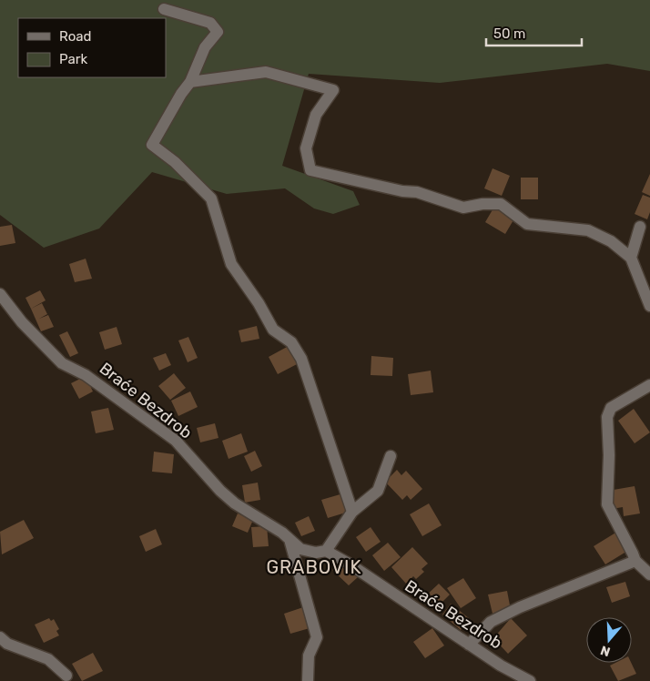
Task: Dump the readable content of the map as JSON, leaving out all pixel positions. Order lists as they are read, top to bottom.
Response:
{
  "streets": {
    "street": ["Braće Bezdrob"]
  },
  "districts": ["GRABOVIK"],
  "legend": ["Road", "Park"],
  "scale_bar": "50 m",
  "north": "bottom"
}
